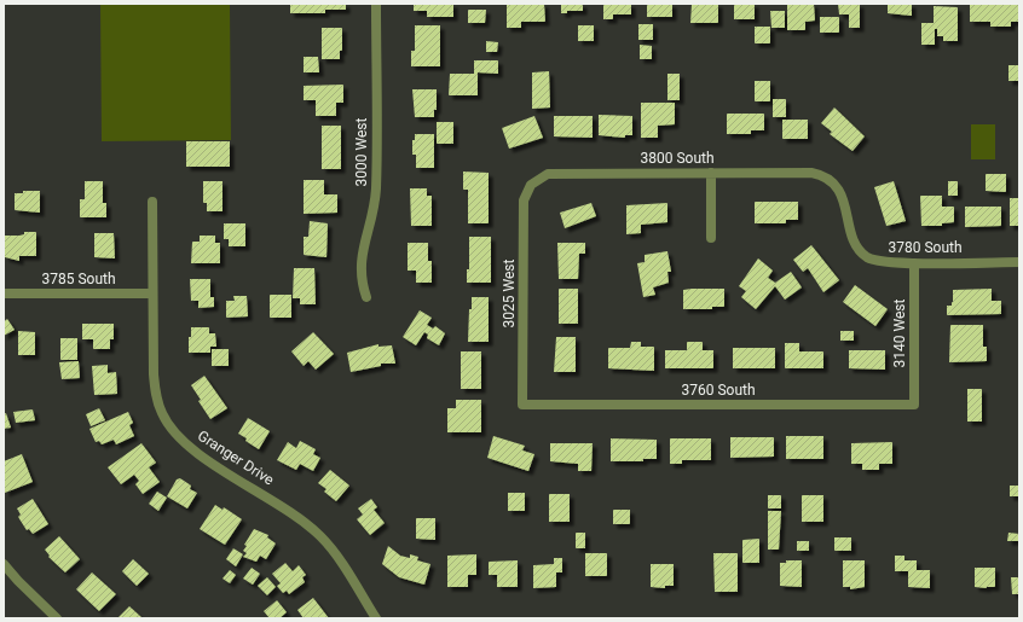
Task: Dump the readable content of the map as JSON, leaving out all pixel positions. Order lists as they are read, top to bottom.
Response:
{
  "streets": {
    "street": [
      "3000 West",
      "3800 South",
      "3780 South",
      "3785 South",
      "3025 West",
      "3140 West",
      "3760 South",
      "Granger Drive"
    ]
  },
  "crossings": [
    ["3800 South", "3780 South"],
    ["3800 South", "3025 West"],
    ["3780 South", "3140 West"],
    ["3785 South", "Granger Drive"],
    ["3025 West", "3760 South"],
    ["3140 West", "3760 South"]
  ]
}
